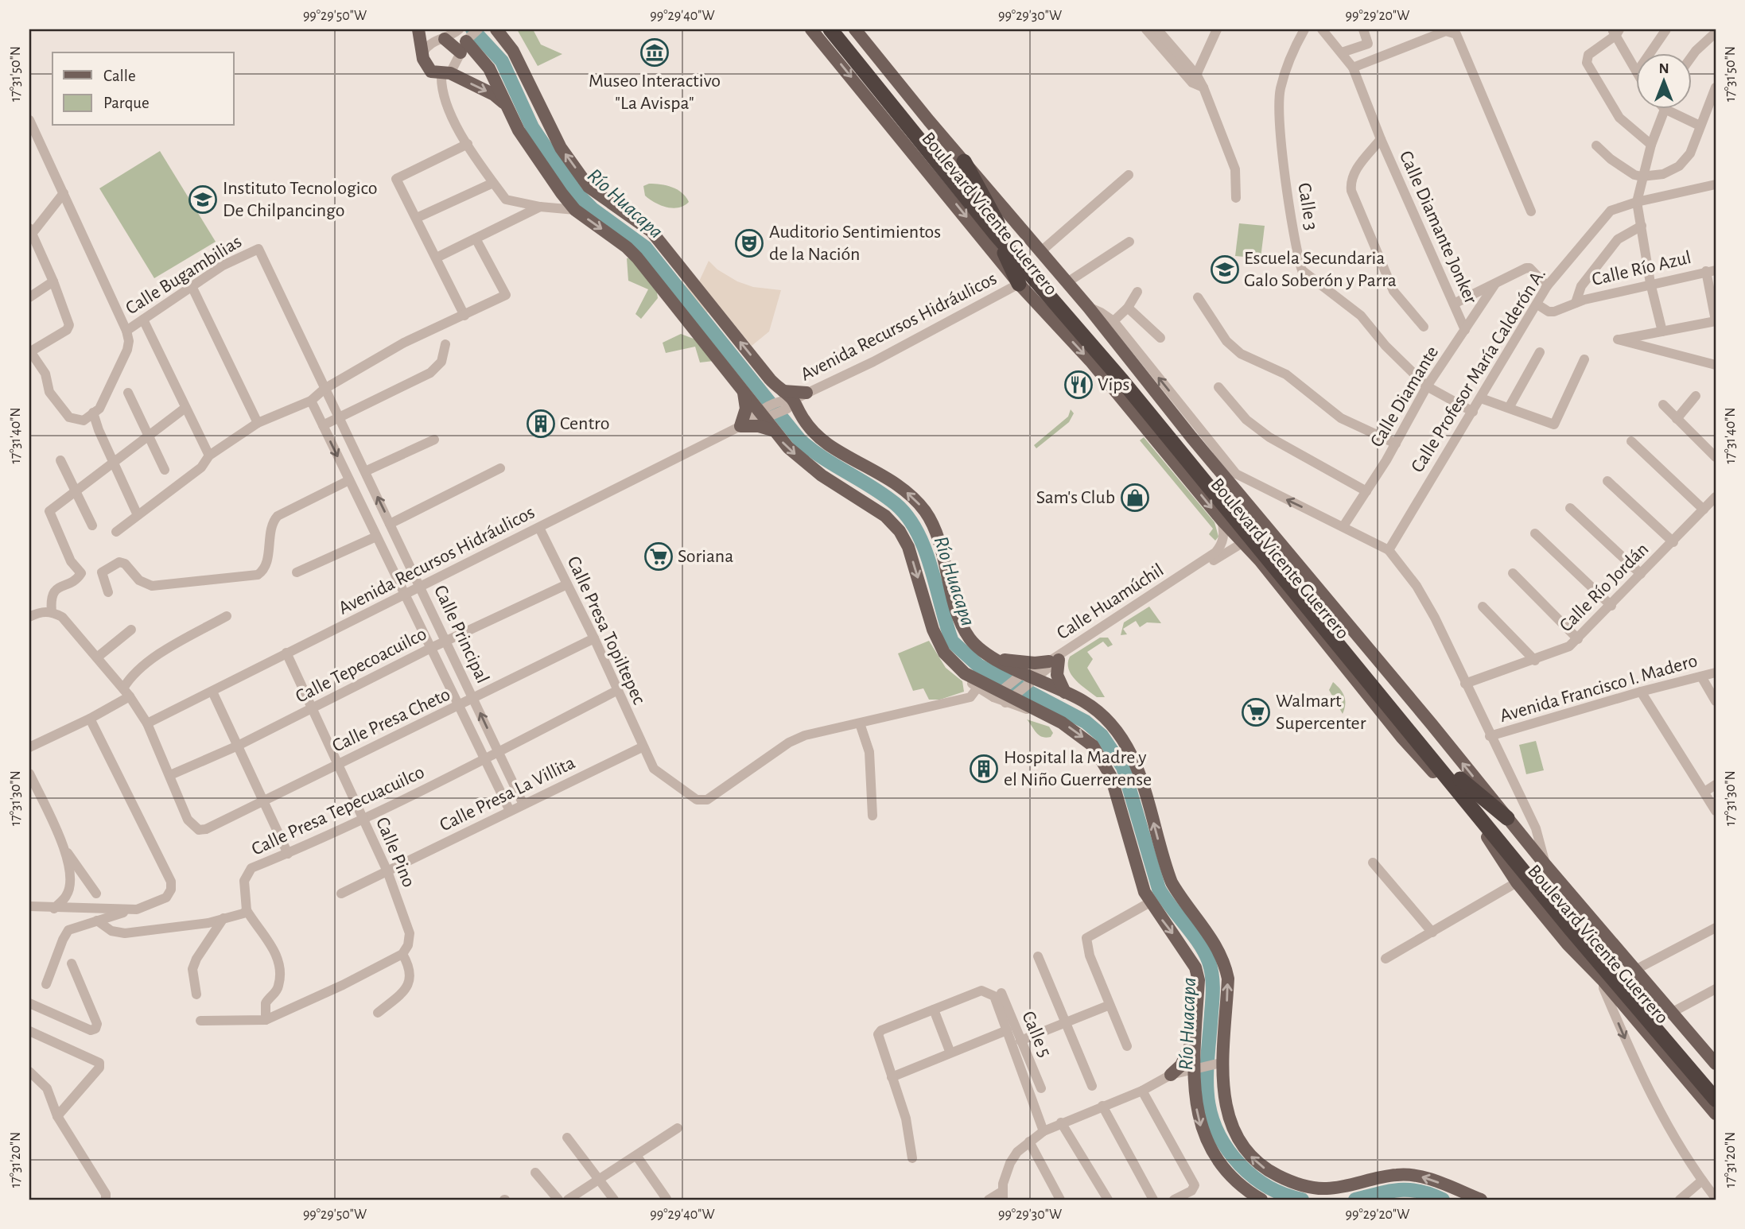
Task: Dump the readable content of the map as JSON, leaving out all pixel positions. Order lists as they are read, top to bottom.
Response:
{
  "streets": {
    "highway": ["Boulevard Vicente Guerrero"],
    "street": [
      "Calle 3",
      "Calle Diamante Jonker",
      "Calle Río Azul",
      "Calle Bugambilias",
      "Avenida Recursos Hidráulicos",
      "Calle Profesor María Calderón A.",
      "Calle Diamante",
      "Calle Río Jordán",
      "Calle Huamúchil",
      "Calle Presa Topiltepec",
      "Calle Principal",
      "Calle Tepecoacuilco",
      "Avenida Francisco I. Madero",
      "Calle Presa Cheto",
      "Calle Presa La Villita",
      "Calle Presa Tepecuacuilco",
      "Calle Pino",
      "Calle 5"
    ]
  },
  "crossings": [
    ["Calle 3", "Calle Profesor María Calderón A."],
    ["Calle 3", "Calle Diamante"],
    ["Boulevard Vicente Guerrero", "Avenida Recursos Hidráulicos"],
    ["Boulevard Vicente Guerrero", "Calle Huamúchil"],
    ["Calle Diamante Jonker", "Calle Diamante"],
    ["Calle Río Azul", "Calle Profesor María Calderón A."],
    ["Calle Bugambilias", "Calle Principal"],
    ["Avenida Recursos Hidráulicos", "Calle Presa Topiltepec"],
    ["Avenida Recursos Hidráulicos", "Calle Principal"],
    ["Avenida Recursos Hidráulicos", "Calle Pino"],
    ["Calle Presa Topiltepec", "Calle Tepecoacuilco"],
    ["Calle Presa Topiltepec", "Calle Presa Cheto"],
    ["Calle Presa Topiltepec", "Calle Presa La Villita"],
    ["Calle Presa Topiltepec", "Calle Presa Tepecuacuilco"],
    ["Calle Principal", "Calle Tepecoacuilco"],
    ["Calle Principal", "Calle Presa Cheto"],
    ["Calle Principal", "Calle Presa La Villita"],
    ["Calle Principal", "Calle Presa Tepecuacuilco"],
    ["Calle Tepecoacuilco", "Calle Presa Cheto"],
    ["Calle Tepecoacuilco", "Calle Pino"],
    ["Calle Presa Cheto", "Calle Pino"],
    ["Calle Presa La Villita", "Calle Pino"],
    ["Calle Presa Tepecuacuilco", "Calle Pino"]
  ],
  "water": ["Río Huacapa"],
  "places": {
    "museum": ["Museo Interactivo \"La Avispa\""],
    "school or university": ["Instituto Tecnologico De Chilpancingo", "Escuela Secundaria Galo Soberón y Parra"],
    "theatre": ["Auditorio Sentimientos de la Nación"],
    "restaurant": ["Vips"],
    "building": ["Centro", "Hospital la Madre y el Niño Guerrerense"],
    "shop": ["Sam's Club"],
    "supermarket": ["Soriana", "Walmart Supercenter"]
  },
  "legend": ["Calle", "Parque"],
  "north": "top",
  "coordinates": [
    "99°29'50\"W",
    "99°29'40\"W",
    "99°29'30\"W",
    "99°29'20\"W",
    "17°31'50\"N",
    "17°31'40\"N",
    "17°31'30\"N",
    "17°31'20\"N"
  ]
}
